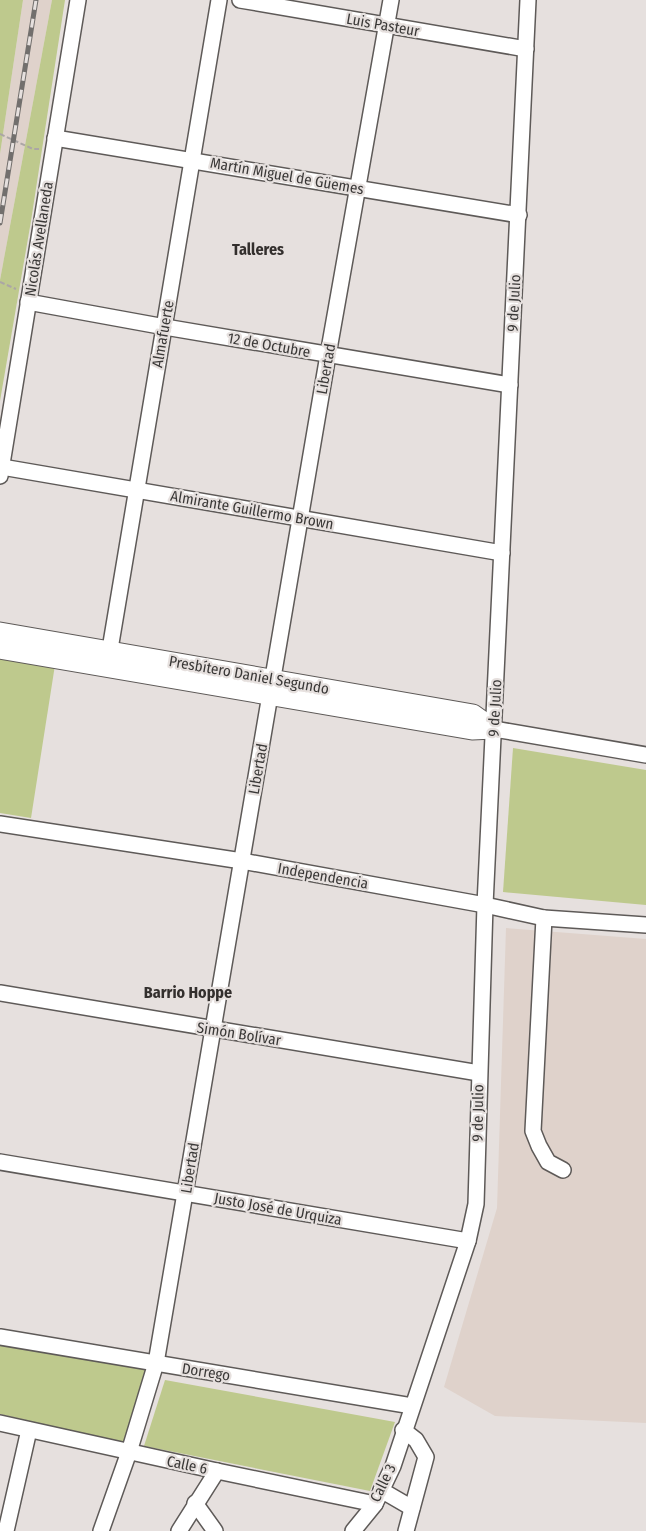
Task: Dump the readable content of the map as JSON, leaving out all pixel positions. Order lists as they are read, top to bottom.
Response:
{
  "streets": {
    "main road": ["Presbítero Daniel Segundo"],
    "street": [
      "Luis Pasteur",
      "Martín Miguel de Güemes",
      "Nicolás Avellaneda",
      "9 de Julio",
      "Almafuerte",
      "12 de Octubre",
      "Libertad",
      "Almirante Guillermo Brown",
      "Independencia",
      "Simón Bolívar",
      "Justo José de Urquiza",
      "Dorrego",
      "Calle 6",
      "Calle 3"
    ]
  },
  "crossings": [
    ["Luis Pasteur", "9 de Julio"],
    ["Luis Pasteur", "Libertad"],
    ["Martín Miguel de Güemes", "Nicolás Avellaneda"],
    ["Martín Miguel de Güemes", "9 de Julio"],
    ["Martín Miguel de Güemes", "Almafuerte"],
    ["Martín Miguel de Güemes", "Libertad"],
    ["Nicolás Avellaneda", "12 de Octubre"],
    ["Nicolás Avellaneda", "Almirante Guillermo Brown"],
    ["9 de Julio", "12 de Octubre"],
    ["9 de Julio", "Almirante Guillermo Brown"],
    ["9 de Julio", "Presbítero Daniel Segundo"],
    ["9 de Julio", "Independencia"],
    ["9 de Julio", "Simón Bolívar"],
    ["9 de Julio", "Justo José de Urquiza"],
    ["9 de Julio", "Dorrego"],
    ["9 de Julio", "Calle 3"],
    ["Almafuerte", "12 de Octubre"],
    ["Almafuerte", "Almirante Guillermo Brown"],
    ["Almafuerte", "Presbítero Daniel Segundo"],
    ["12 de Octubre", "Libertad"],
    ["Libertad", "Almirante Guillermo Brown"],
    ["Libertad", "Presbítero Daniel Segundo"],
    ["Libertad", "Independencia"],
    ["Libertad", "Simón Bolívar"],
    ["Libertad", "Justo José de Urquiza"],
    ["Libertad", "Dorrego"],
    ["Libertad", "Calle 6"],
    ["Dorrego", "Calle 3"],
    ["Calle 6", "Calle 3"]
  ],
  "districts": ["Talleres", "Barrio Hoppe"]
}
